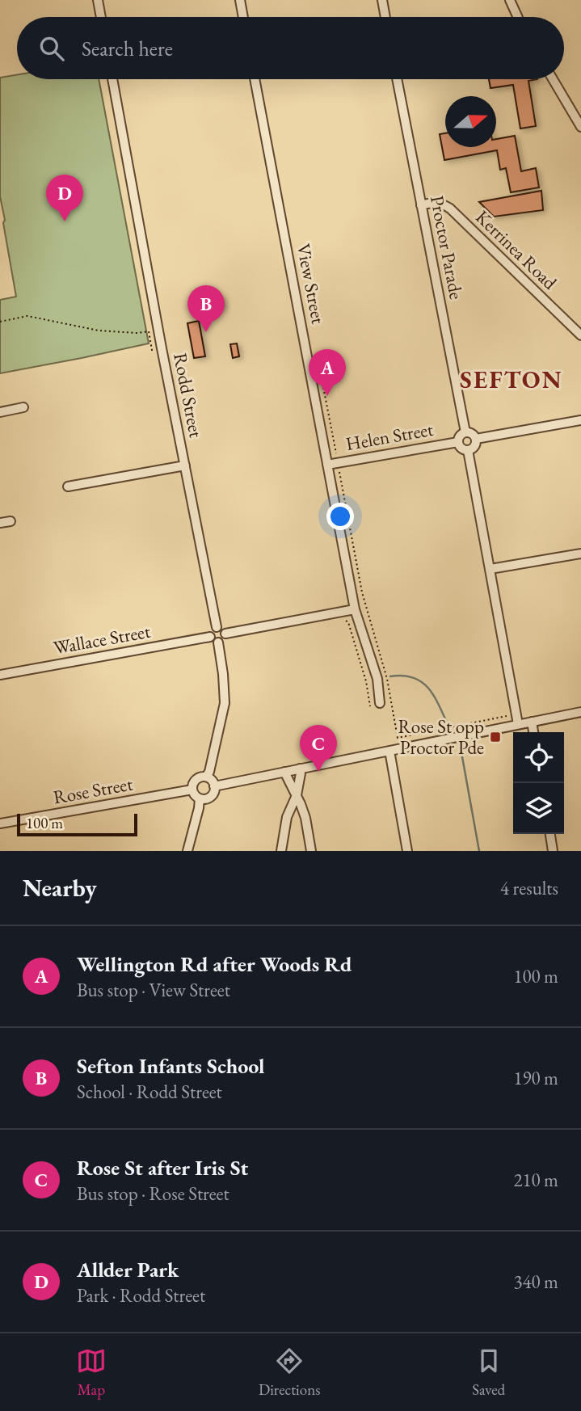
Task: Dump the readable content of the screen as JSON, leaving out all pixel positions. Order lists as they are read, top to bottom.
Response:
{
  "streets": {
    "street": [
      "Proctor Parade",
      "Kerrinea Road",
      "View Street",
      "Rodd Street",
      "Helen Street",
      "Wallace Street",
      "Rose Street"
    ]
  },
  "crossings": [
    ["Proctor Parade", "Kerrinea Road"],
    ["Proctor Parade", "Helen Street"],
    ["View Street", "Helen Street"],
    ["Rodd Street", "Wallace Street"]
  ],
  "districts": ["SEFTON"],
  "places": {
    "transit": ["Rose St opp Proctor Pde"]
  },
  "scale_bar": "100 m",
  "north": "right",
  "page": {
    "search": "Search here",
    "pins": [
      "D",
      "B",
      "A",
      "C"
    ],
    "scale": "100 m",
    "heading": ["Nearby", "4 results"],
    "list": [
      {
        "mark": "A",
        "name": "Wellington Rd after Woods Rd",
        "note": "Bus stop · View Street",
        "value": "100 m"
      },
      {
        "mark": "B",
        "name": "Sefton Infants School",
        "note": "School · Rodd Street",
        "value": "190 m"
      },
      {
        "mark": "C",
        "name": "Rose St after Iris St",
        "note": "Bus stop · Rose Street",
        "value": "210 m"
      },
      {
        "mark": "D",
        "name": "Allder Park",
        "note": "Park · Rodd Street",
        "value": "340 m"
      }
    ],
    "nav": ["Map", "Directions", "Saved"]
  }
}
